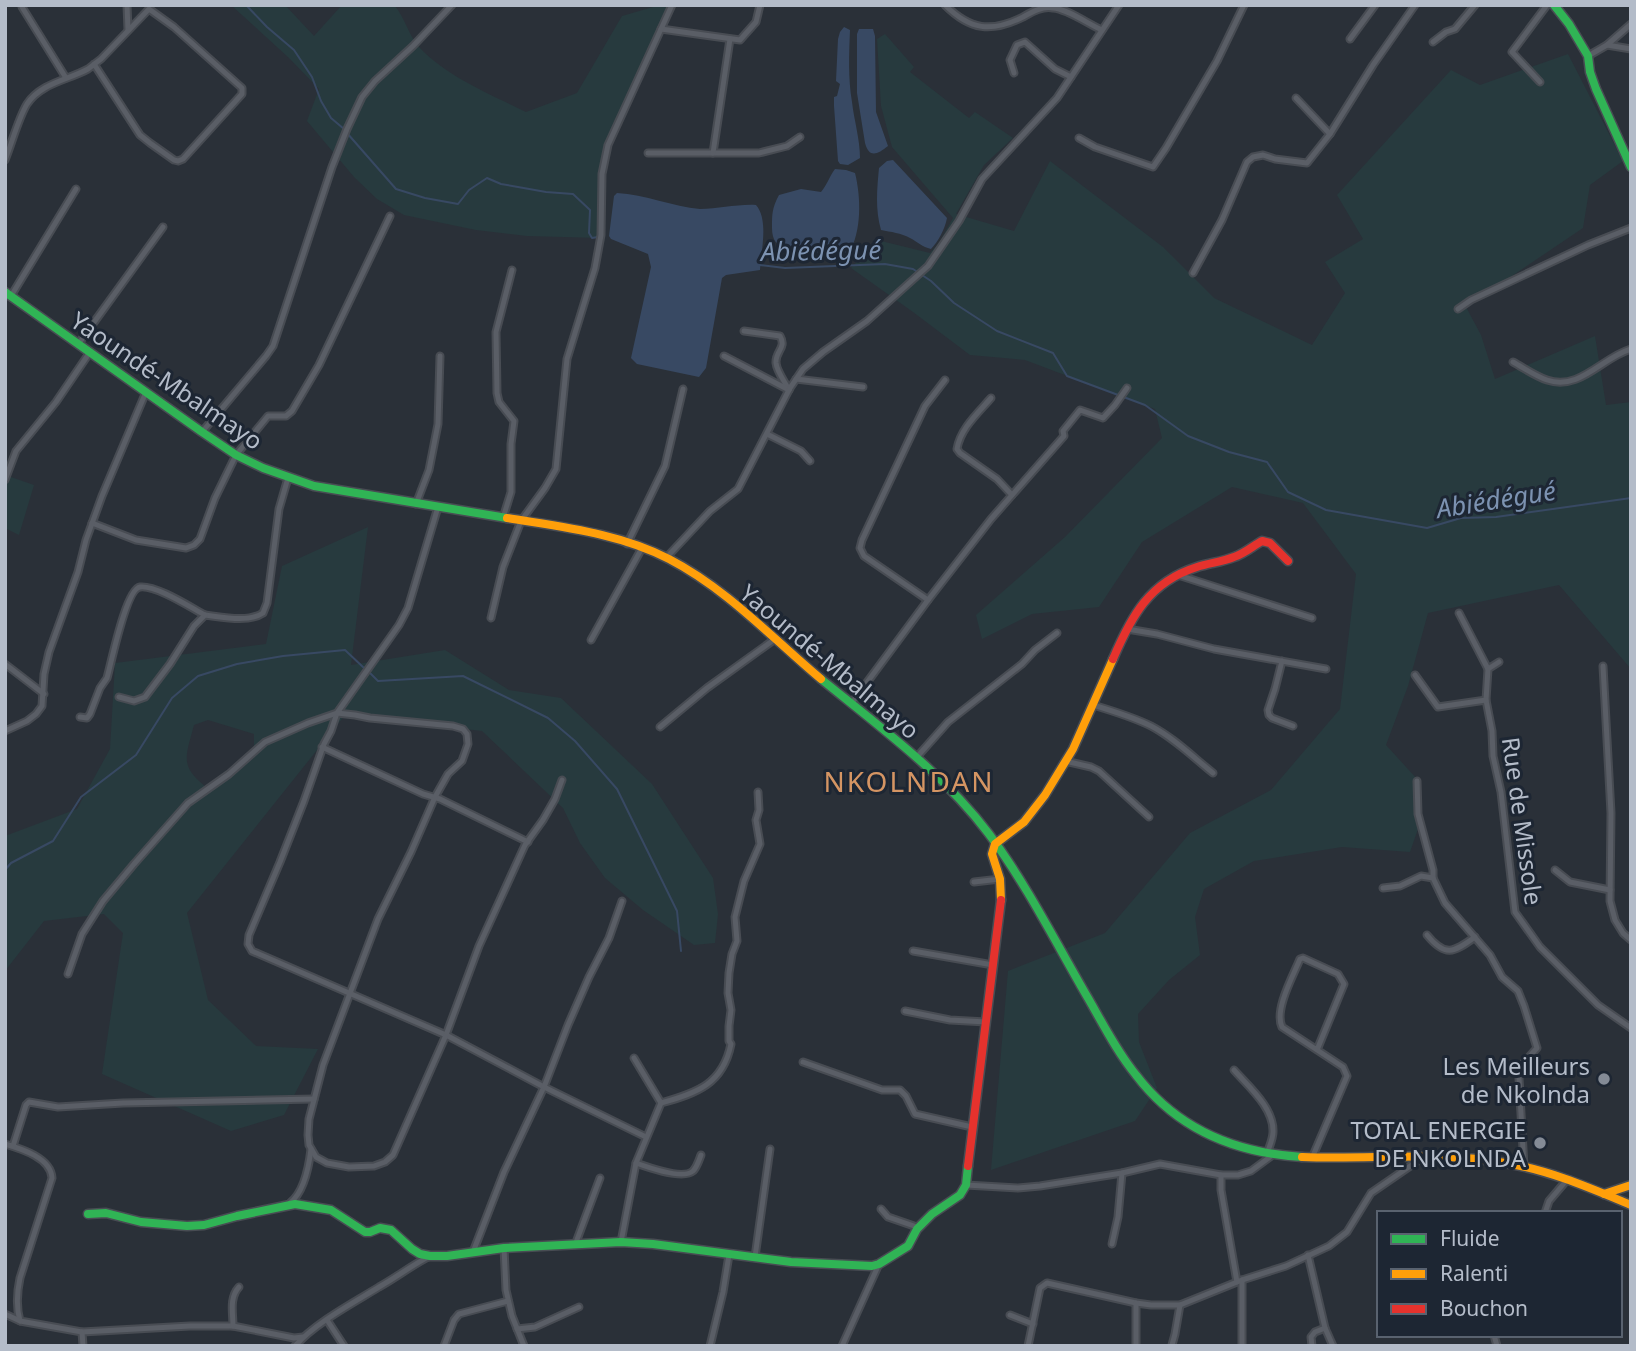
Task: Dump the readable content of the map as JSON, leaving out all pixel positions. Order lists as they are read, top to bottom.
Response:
{
  "streets": {
    "main road": ["Yaoundé-Mbalmayo"],
    "street": ["Rue de Missole"]
  },
  "districts": ["NKOLNDAN"],
  "water": ["Abiédégué"],
  "places": ["Les Meilleurs de Nkolnda", "TOTAL ENERGIE DE NKOLNDA"],
  "legend": ["Fluide", "Ralenti", "Bouchon"]
}
